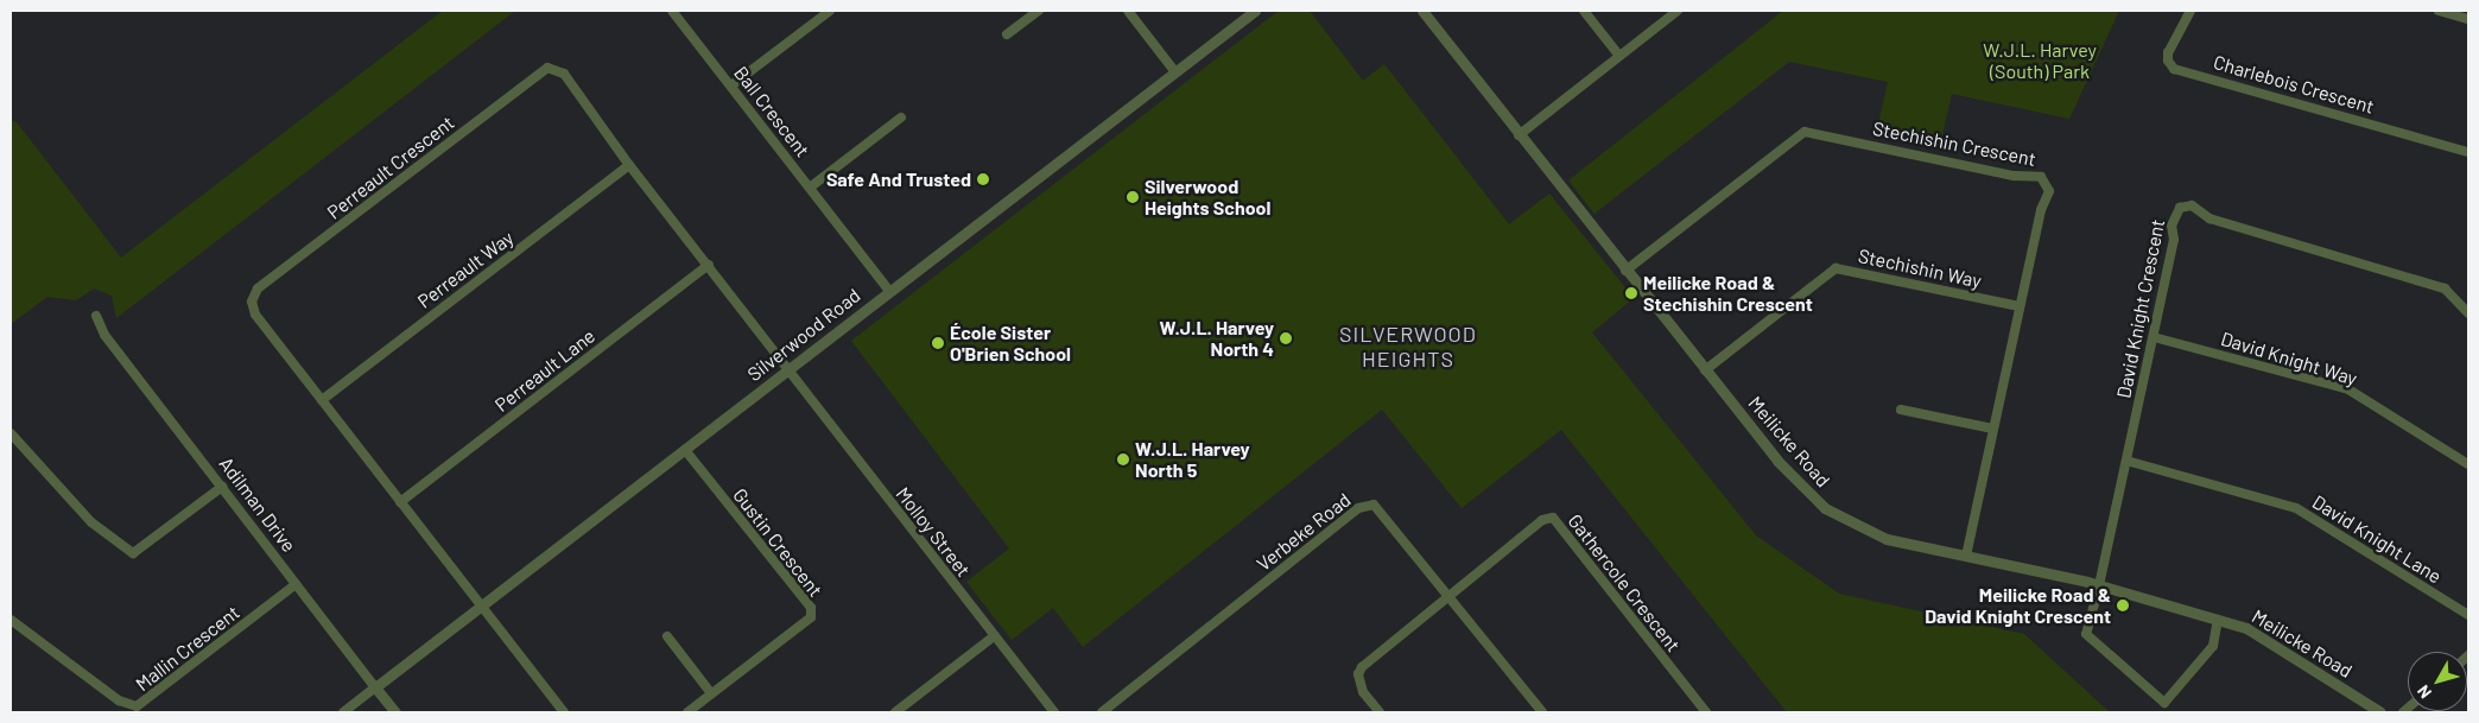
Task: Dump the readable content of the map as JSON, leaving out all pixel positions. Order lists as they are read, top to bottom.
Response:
{
  "streets": {
    "street": [
      "Charlebois Crescent",
      "Ball Crescent",
      "Stechishin Crescent",
      "Perreault Crescent",
      "Stechishin Way",
      "Perreault Way",
      "David Knight Crescent",
      "Silverwood Road",
      "David Knight Way",
      "Perreault Lane",
      "Meilicke Road",
      "Adilman Drive",
      "Molloy Street",
      "Verbeke Road",
      "David Knight Lane",
      "Gustin Crescent",
      "Gathercole Crescent",
      "Mallin Crescent"
    ]
  },
  "crossings": [
    ["Ball Crescent", "Silverwood Road"],
    ["Stechishin Crescent", "Stechishin Way"],
    ["Stechishin Crescent", "Meilicke Road"],
    ["Perreault Crescent", "Perreault Way"],
    ["Perreault Crescent", "Silverwood Road"],
    ["Perreault Crescent", "Perreault Lane"],
    ["Perreault Crescent", "Molloy Street"],
    ["Stechishin Way", "Meilicke Road"],
    ["David Knight Crescent", "David Knight Way"],
    ["David Knight Crescent", "Meilicke Road"],
    ["David Knight Crescent", "David Knight Lane"],
    ["Silverwood Road", "Adilman Drive"],
    ["Silverwood Road", "Molloy Street"],
    ["Silverwood Road", "Gustin Crescent"],
    ["Adilman Drive", "Mallin Crescent"],
    ["Verbeke Road", "Gathercole Crescent"]
  ],
  "districts": ["SILVERWOOD HEIGHTS"],
  "parks": ["W.J.L. Harvey (South) Park"],
  "places": [
    "Safe And Trusted",
    "Silverwood Heights School",
    "Meilicke Road & Stechishin Crescent",
    "W.J.L. Harvey North 4",
    "École Sister O'Brien School",
    "W.J.L. Harvey North 5",
    "Meilicke Road & David Knight Crescent"
  ],
  "north": "bottom left"
}
